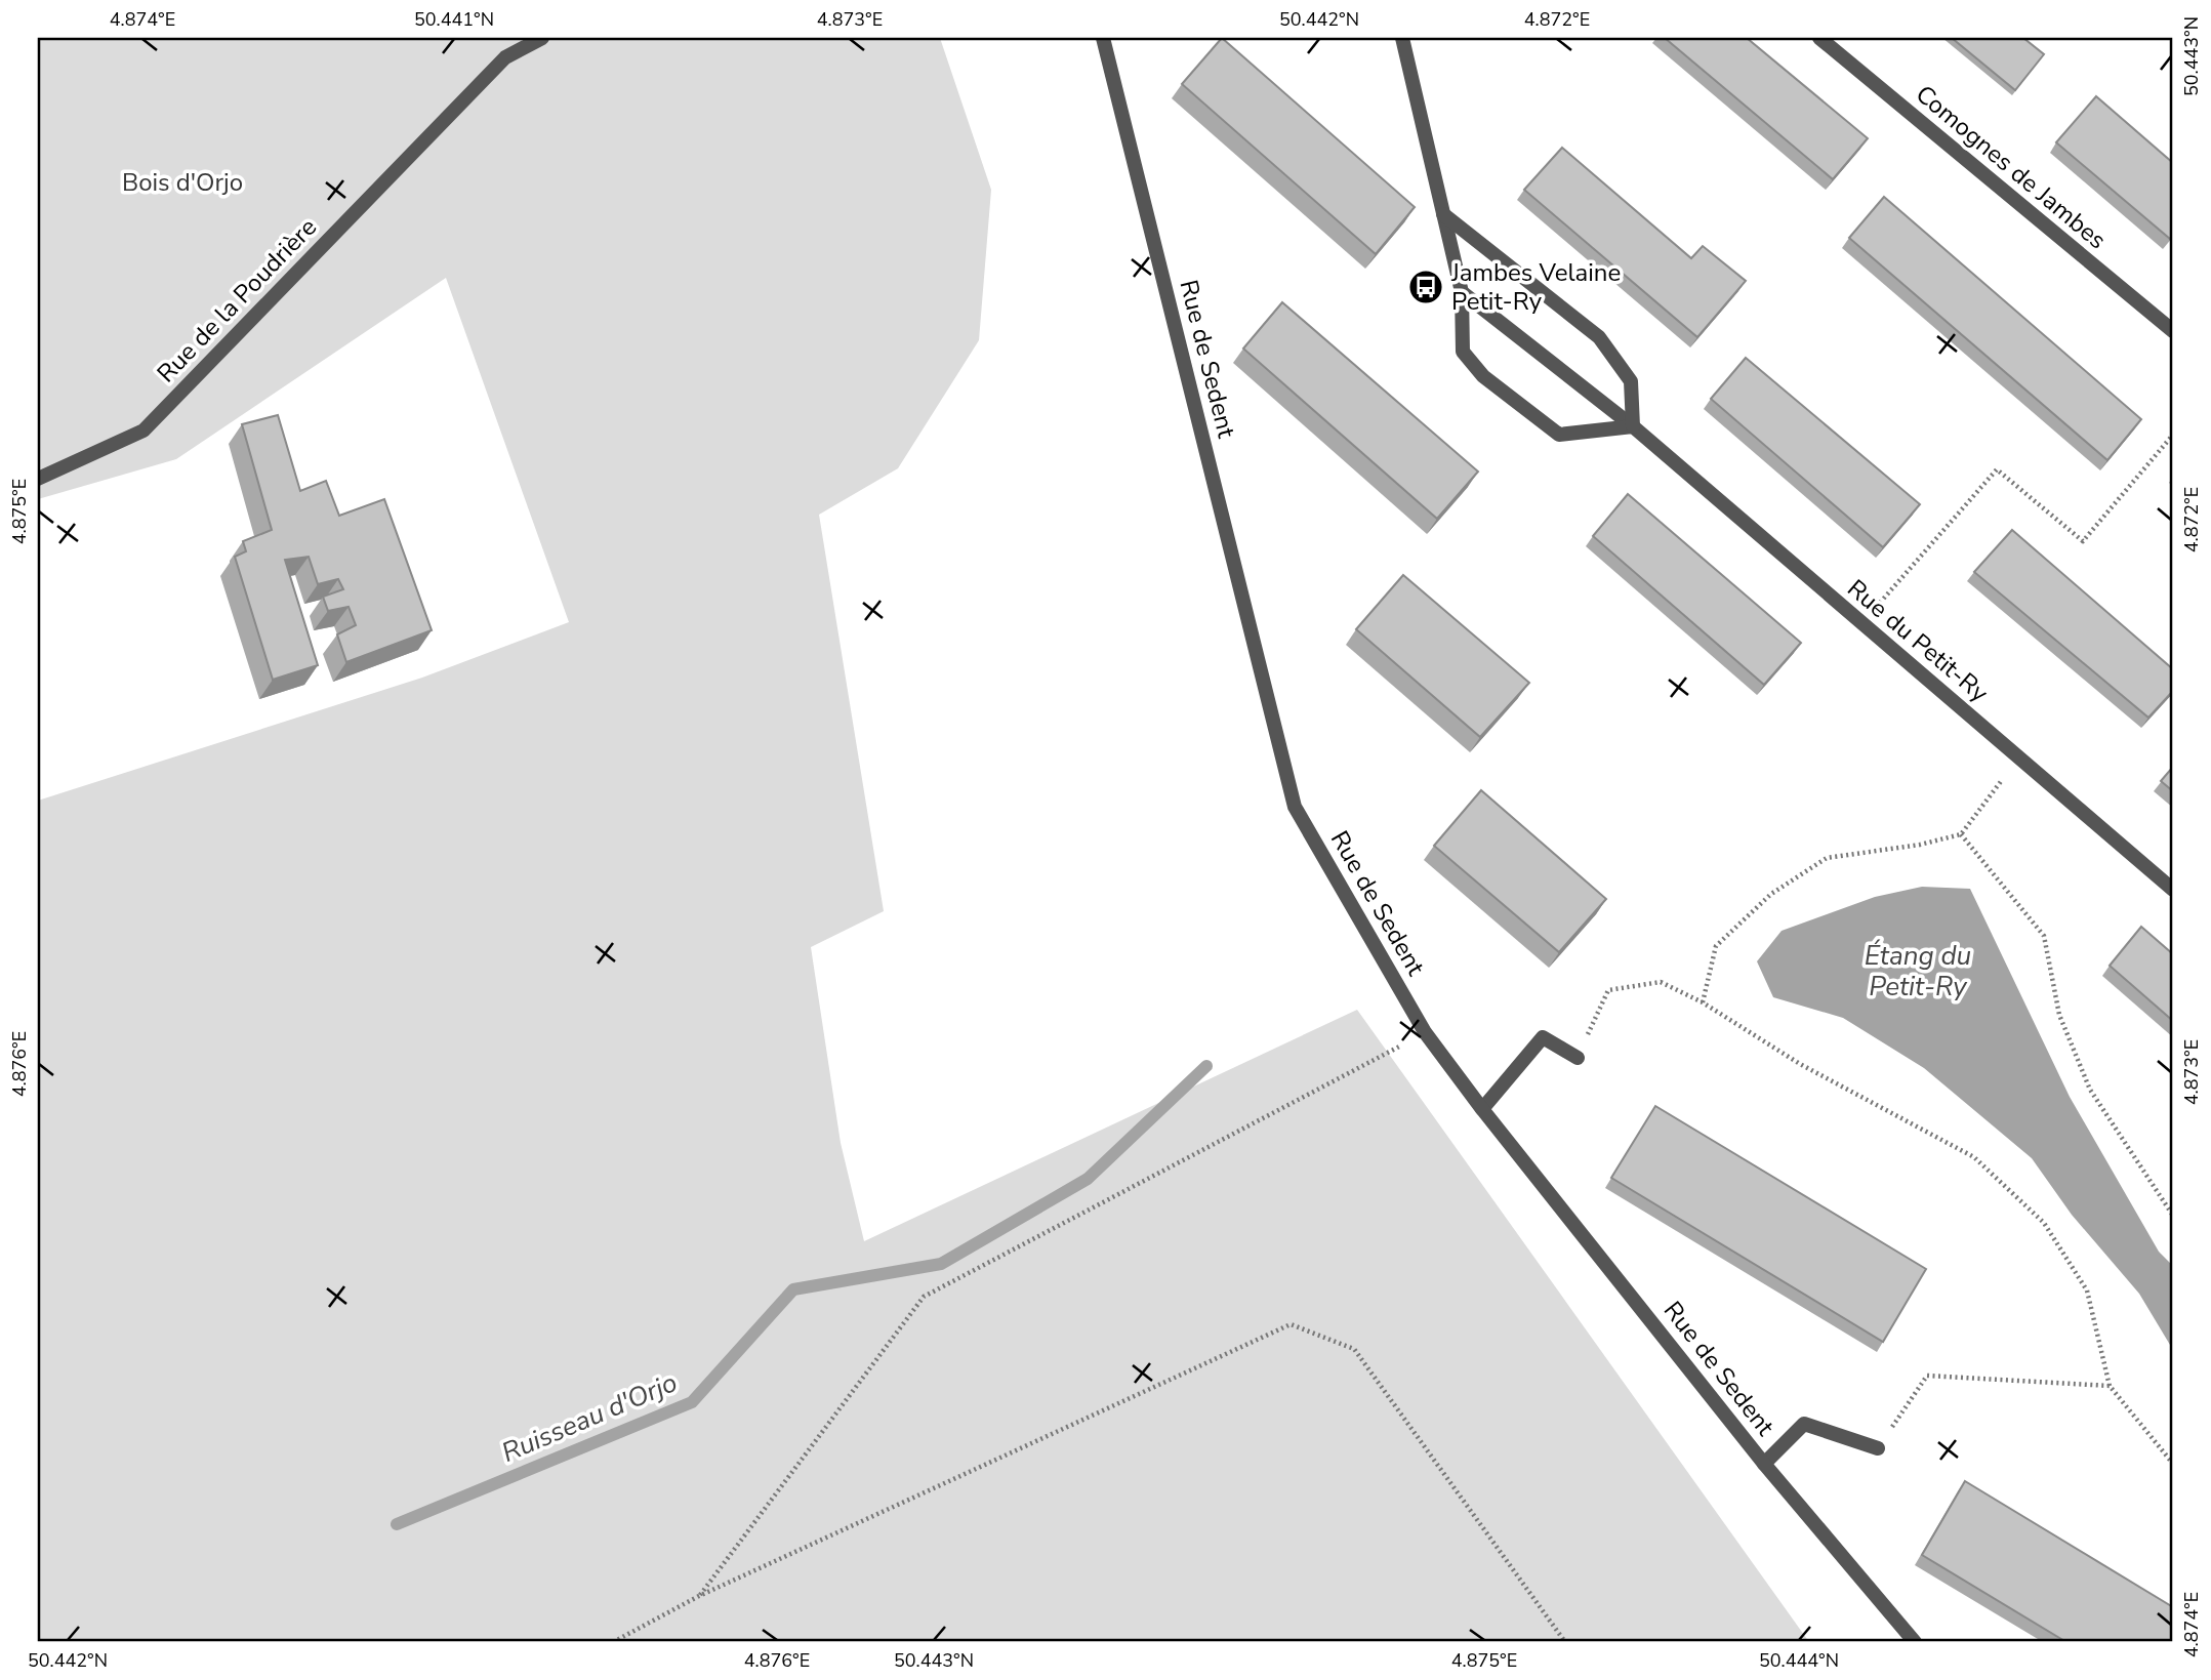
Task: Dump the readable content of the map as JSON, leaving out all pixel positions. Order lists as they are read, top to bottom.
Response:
{
  "streets": {
    "street": [
      "Comognes de Jambes",
      "Rue de la Poudrière",
      "Rue de Sedent",
      "Rue du Petit-Ry"
    ]
  },
  "water": ["Étang du Petit-Ry", "Ruisseau d'Orjo"],
  "parks": ["Bois d'Orjo"],
  "places": {
    "bus stop": ["Jambes Velaine Petit-Ry"]
  },
  "coordinates": [
    "4.874°E",
    "50.441°N",
    "4.873°E",
    "50.442°N",
    "4.872°E",
    "50.443°N",
    "4.875°E",
    "4.876°E",
    "50.444°N"
  ]
}
